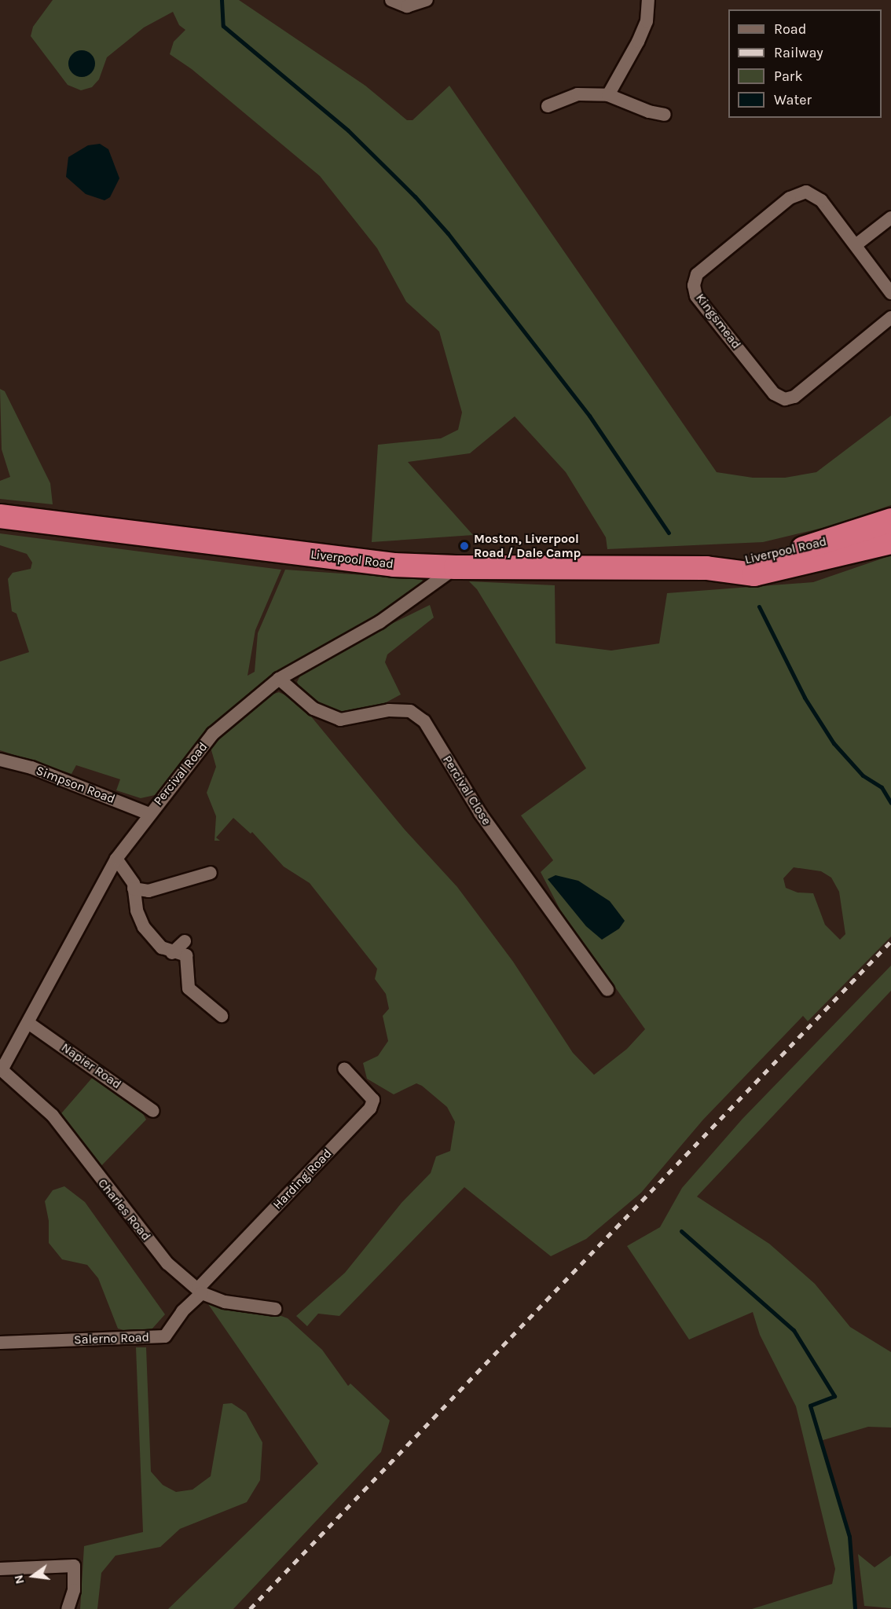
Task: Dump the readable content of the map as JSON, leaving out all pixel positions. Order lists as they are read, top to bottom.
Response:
{
  "streets": {
    "highway": ["Liverpool Road"],
    "street": [
      "Kingsmead",
      "Percival Road",
      "Simpson Road",
      "Percival Close",
      "Napier Road",
      "Harding Road",
      "Charles Road",
      "Salerno Road"
    ]
  },
  "crossings": [
    ["Liverpool Road", "Percival Road"],
    ["Percival Road", "Simpson Road"],
    ["Percival Road", "Percival Close"],
    ["Percival Road", "Napier Road"],
    ["Percival Road", "Charles Road"],
    ["Harding Road", "Charles Road"],
    ["Harding Road", "Salerno Road"],
    ["Charles Road", "Salerno Road"]
  ],
  "places": ["Moston, Liverpool Road / Dale Camp"],
  "legend": [
    "Road",
    "Railway",
    "Park",
    "Water"
  ],
  "north": "left"
}
